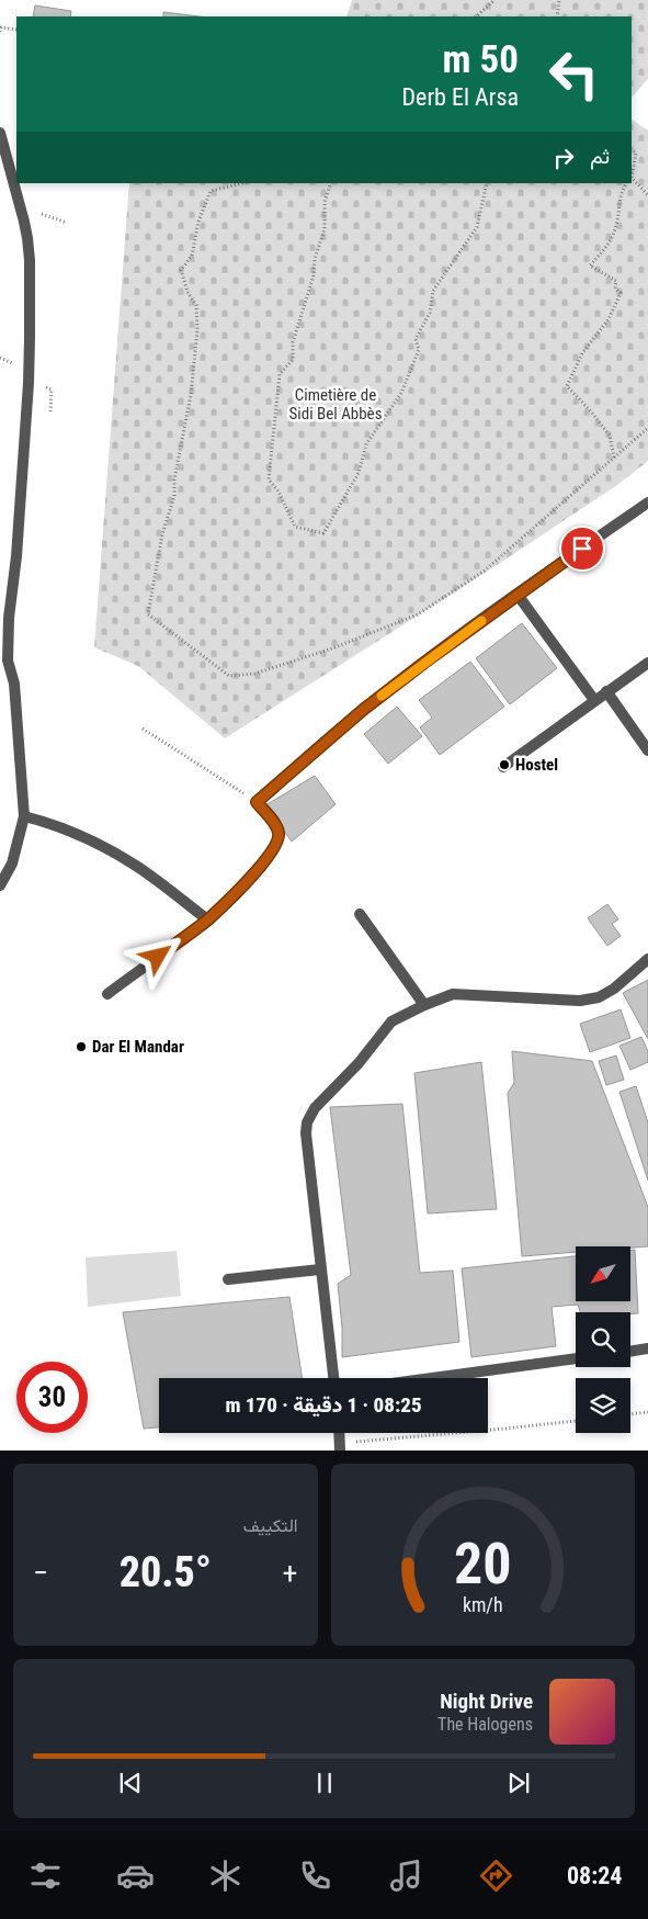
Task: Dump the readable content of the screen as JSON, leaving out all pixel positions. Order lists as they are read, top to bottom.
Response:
{
  "parks": ["Cimetière de Sidi Bel Abbès"],
  "places": ["Hostel", "Dar El Mandar"],
  "north": "bottom left",
  "page": {
    "turn": ["50 m", "Derb El Arsa"],
    "then": "ثم",
    "limit": "30",
    "trip": "08:25 · 1 دقيقة · 170 m",
    "tile": "التكييف",
    "heat": ["−", "20.5°", "+"],
    "song": ["Night Drive", "The Halogens"],
    "tabs": "08:24",
    "gauge": ["20", "km/h"]
  }
}
